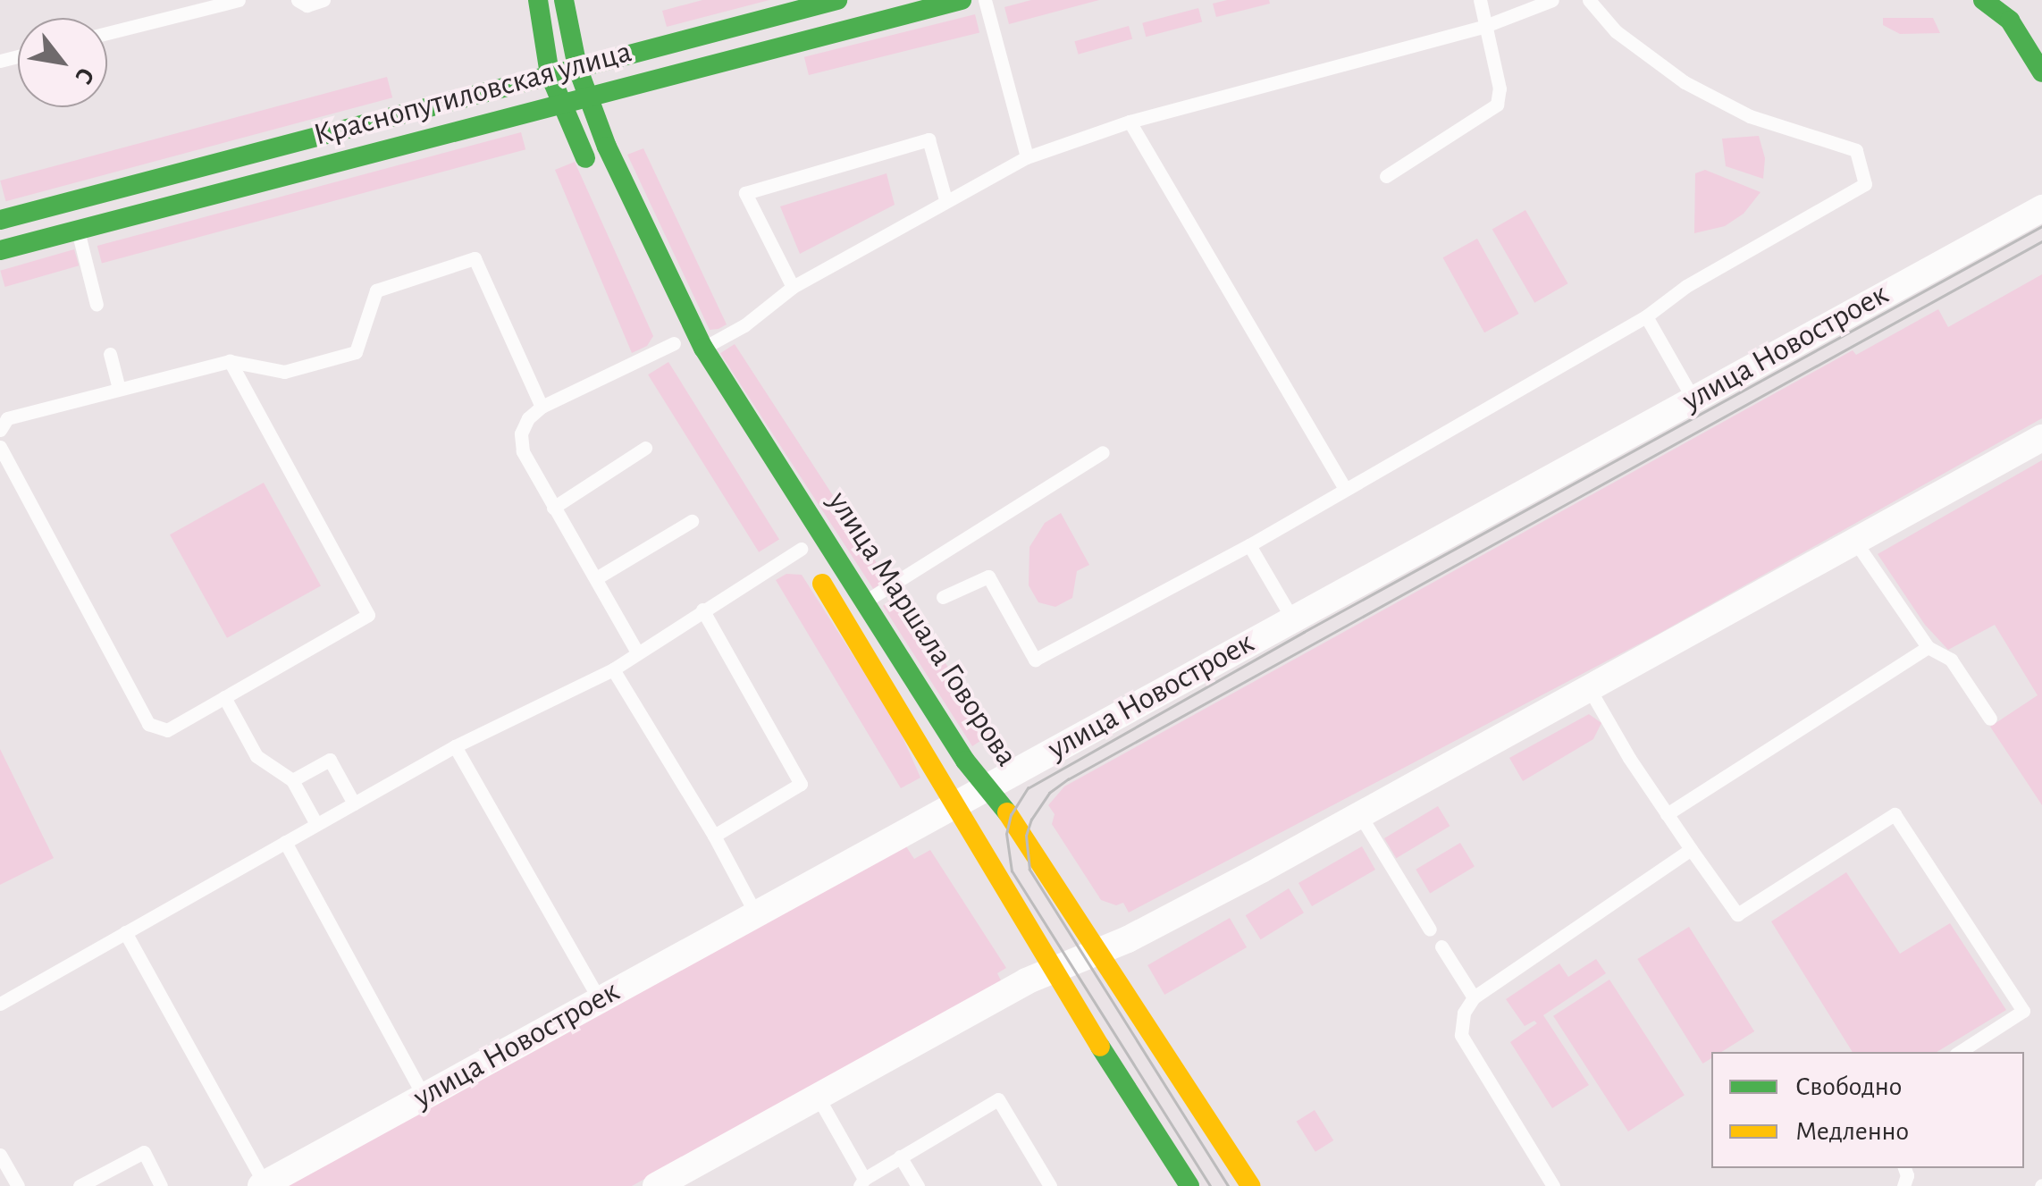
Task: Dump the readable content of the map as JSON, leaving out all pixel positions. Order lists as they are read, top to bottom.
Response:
{
  "streets": {
    "main road": ["Краснопутиловская улица", "улица Маршала Говорова"],
    "street": ["улица Новостроек"]
  },
  "crossings": [
    ["Краснопутиловская улица", "улица Маршала Говорова"],
    ["улица Новостроек", "улица Маршала Говорова"]
  ],
  "legend": ["Свободно", "Медленно"],
  "north": "bottom right"
}
